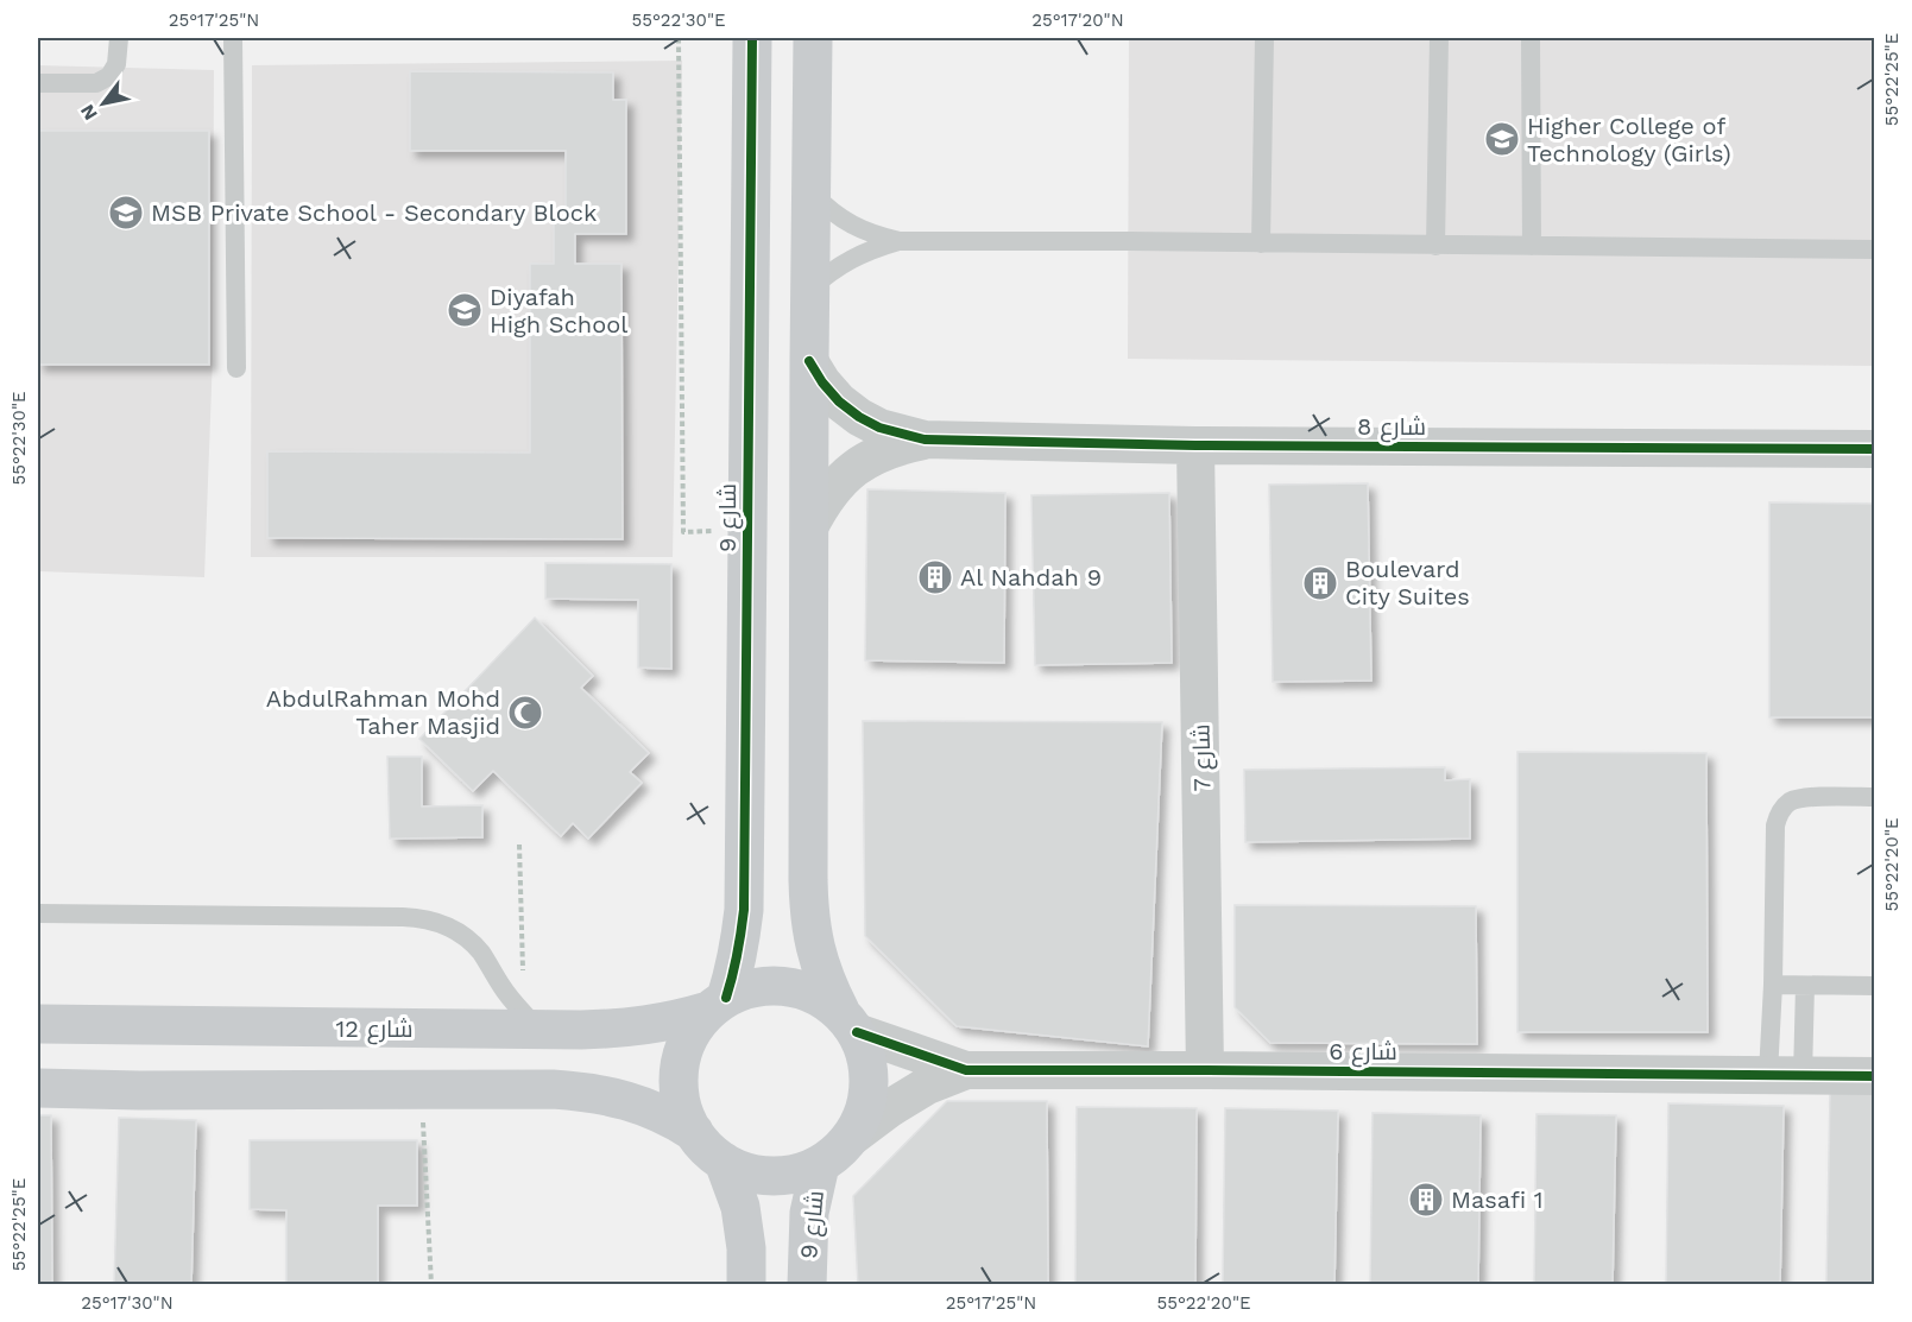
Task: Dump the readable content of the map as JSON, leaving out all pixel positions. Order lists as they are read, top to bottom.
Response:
{
  "streets": {
    "street": [
      "شارع 8",
      "شارع 9",
      "شارع 7",
      "شارع 12",
      "شارع 6"
    ]
  },
  "crossings": [
    ["شارع 8", "شارع 7"],
    ["شارع 9", "شارع 12"],
    ["شارع 9", "شارع 6"],
    ["شارع 7", "شارع 6"],
    ["شارع 12", "شارع 6"]
  ],
  "places": {
    "school or university": ["Higher College of Technology (Girls)", "MSB Private School - Secondary Block", "Diyafah High School"],
    "building": ["Al Nahdah 9", "Boulevard City Suites", "Masafi 1"],
    "mosque": ["AbdulRahman Mohd Taher Masjid"]
  },
  "north": "bottom left",
  "coordinates": [
    "25°17'25\"N",
    "55°22'30\"E",
    "25°17'20\"N",
    "55°22'25\"E",
    "55°22'20\"E",
    "25°17'30\"N"
  ]
}
